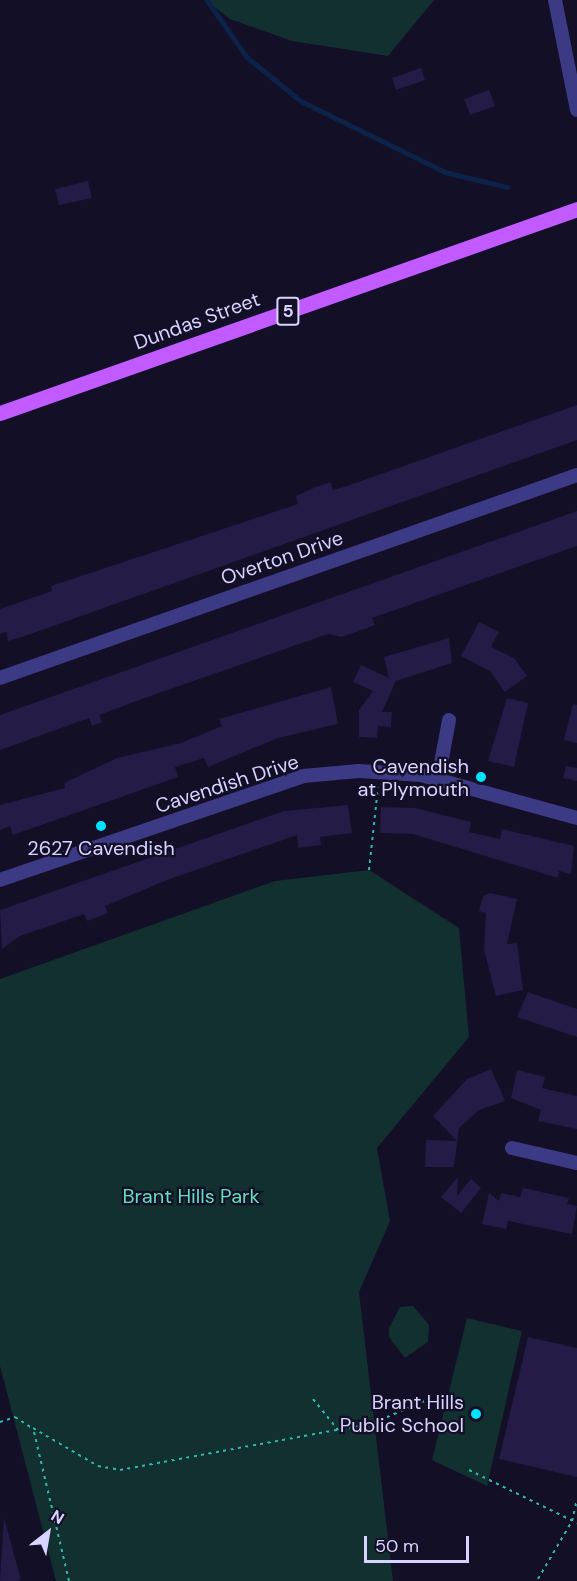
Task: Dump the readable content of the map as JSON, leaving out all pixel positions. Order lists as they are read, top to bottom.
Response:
{
  "streets": {
    "main road": ["5", "Dundas Street"],
    "street": ["Overton Drive", "Cavendish Drive"]
  },
  "parks": ["Brant Hills Park"],
  "places": ["Cavendish at Plymouth", "2627 Cavendish", "Brant Hills Public School"],
  "scale_bar": "50 m",
  "north": "top right"
}
